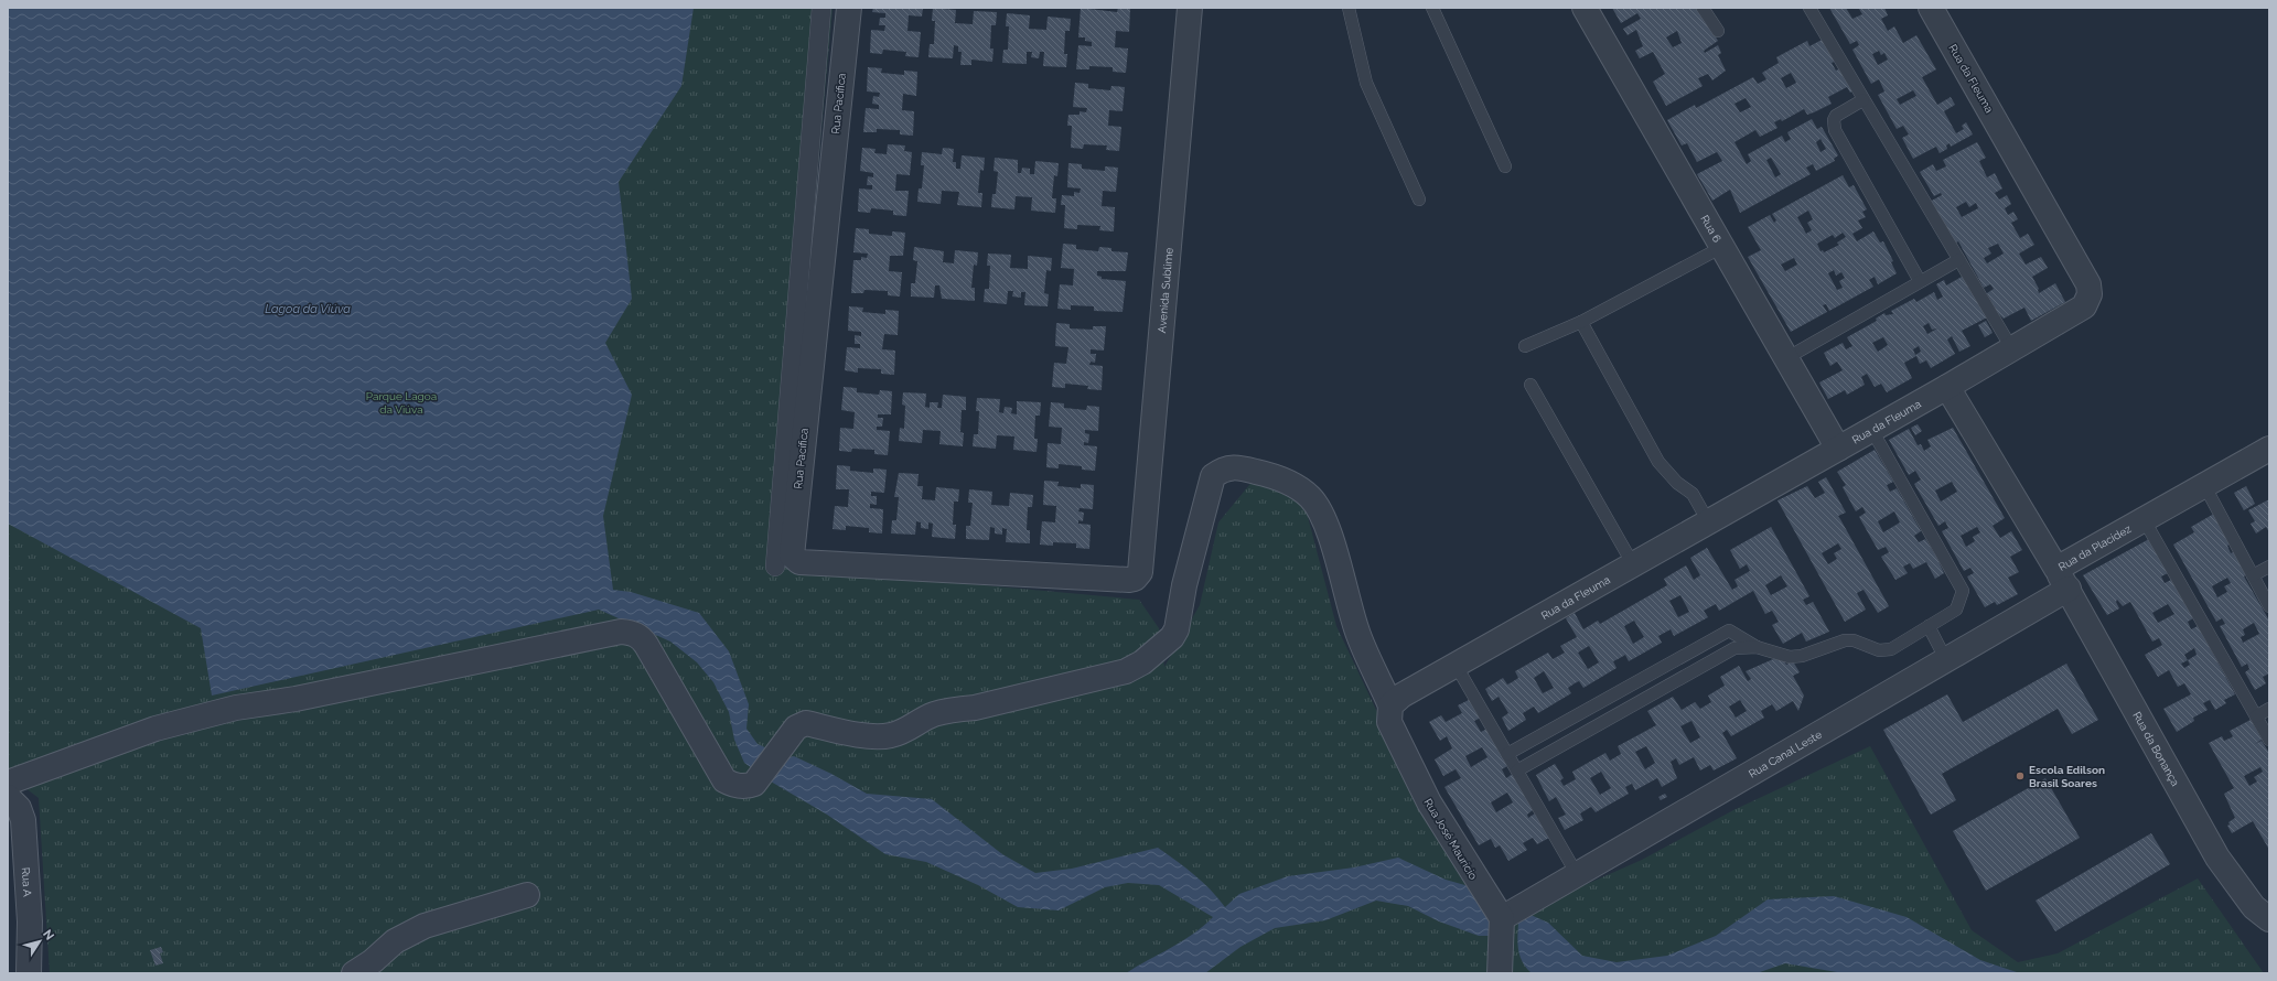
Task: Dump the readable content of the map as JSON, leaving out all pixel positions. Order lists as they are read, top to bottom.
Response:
{
  "streets": {
    "street": [
      "Rua da Fleuma",
      "Rua Pacífica",
      "Rua 6",
      "Avenida Sublime",
      "Rua da Placidez",
      "Rua da Bonança",
      "Rua Canal Leste",
      "Rua José Maurício",
      "Rua A"
    ]
  },
  "crossings": [
    ["Rua da Fleuma", "Rua 6"],
    ["Rua da Fleuma", "Rua da Placidez"],
    ["Rua da Fleuma", "Rua José Maurício"],
    ["Rua Pacífica", "Avenida Sublime"],
    ["Rua da Placidez", "Rua da Bonança"],
    ["Rua da Bonança", "Rua Canal Leste"],
    ["Rua Canal Leste", "Rua José Maurício"]
  ],
  "water": ["Lagoa da Viúva"],
  "parks": ["Parque Lagoa da Viúva"],
  "places": ["Escola Edilson Brasil Soares"],
  "north": "top right"
}
